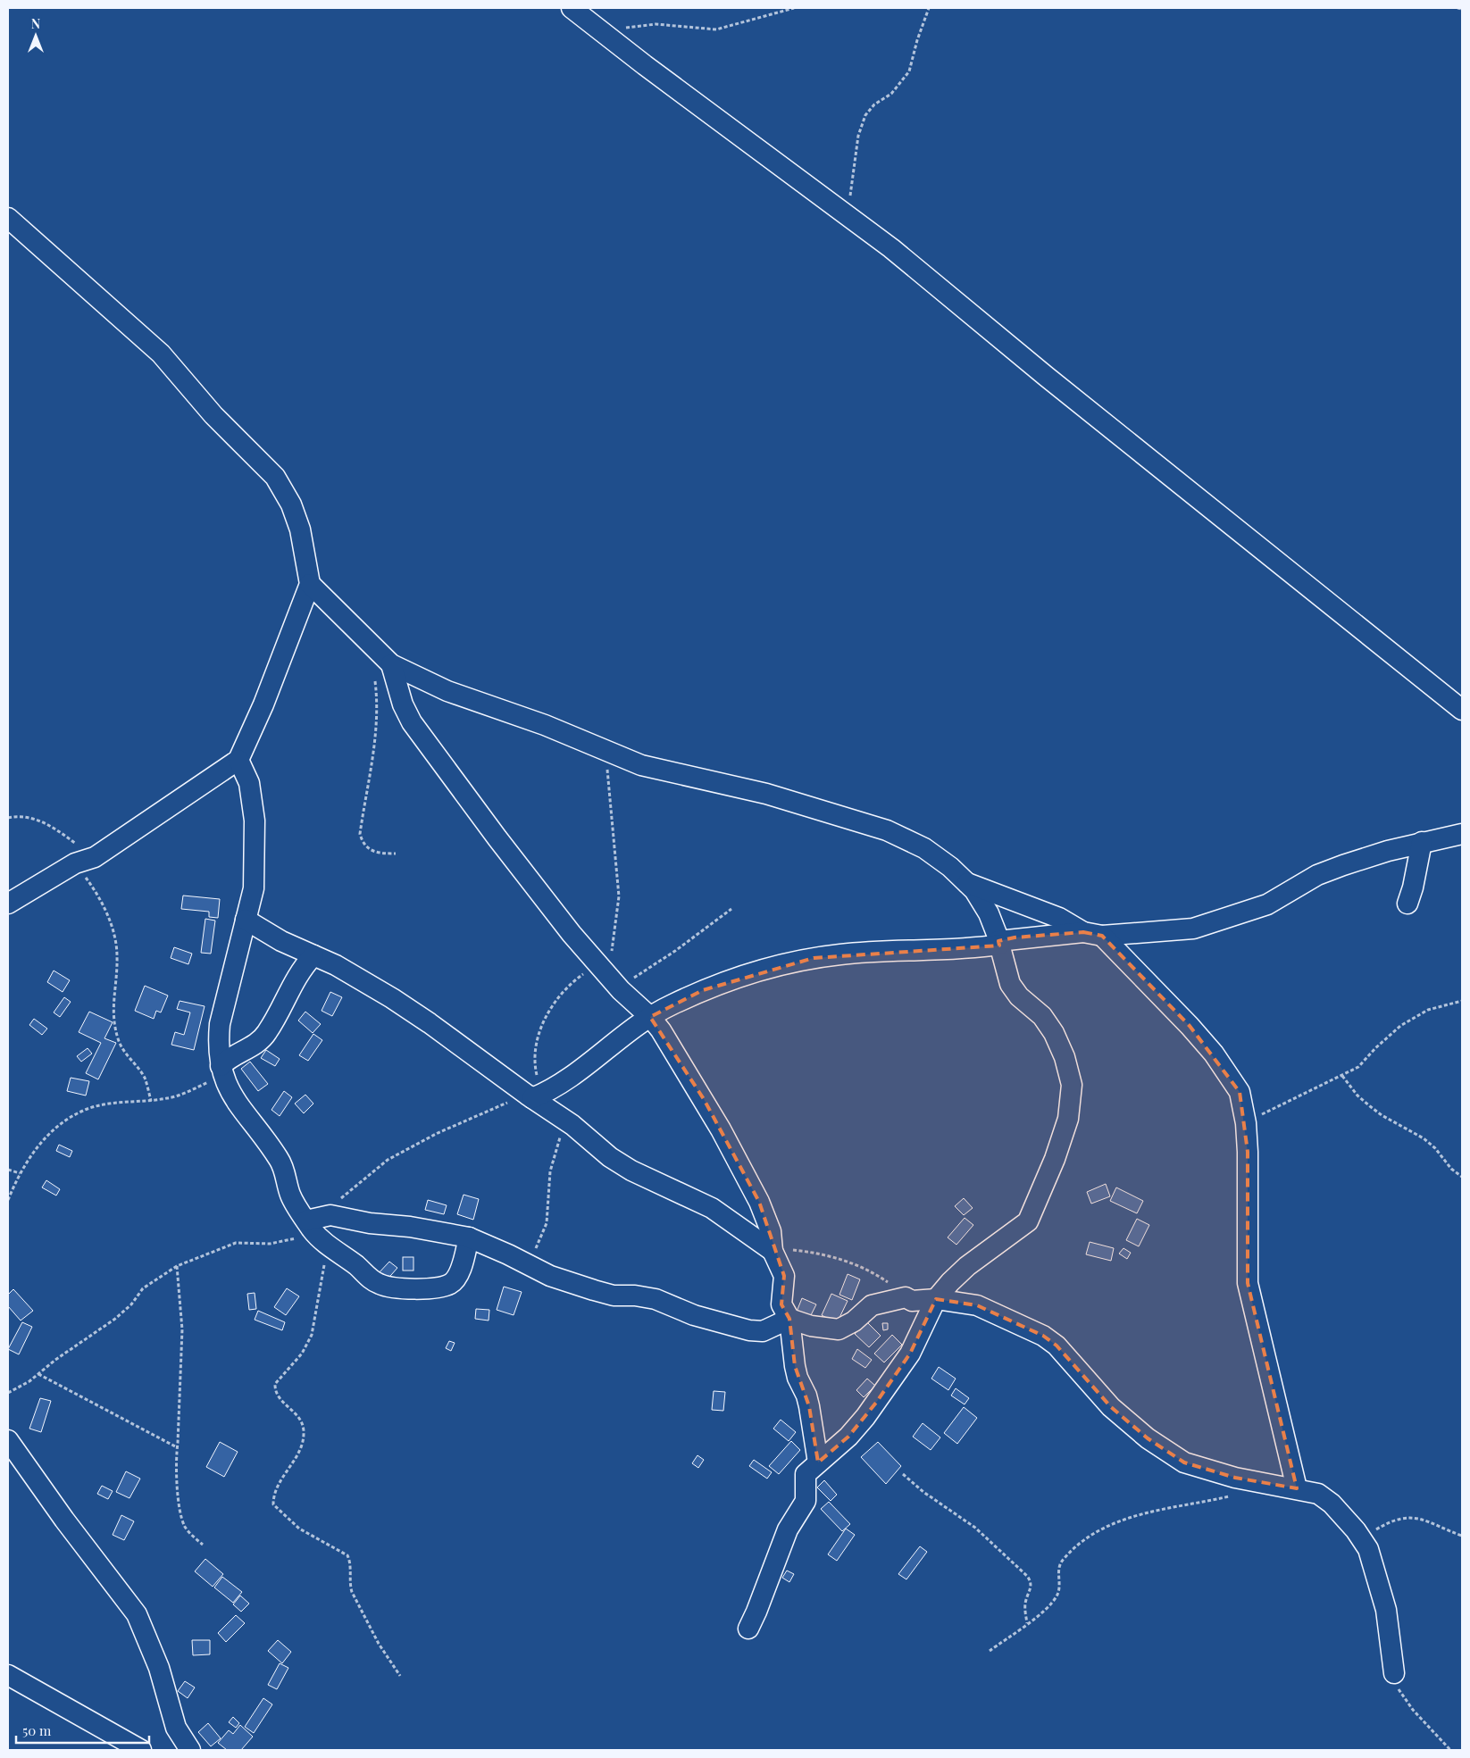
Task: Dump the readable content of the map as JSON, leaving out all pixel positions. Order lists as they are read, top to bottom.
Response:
{
  "scale_bar": "50 m",
  "north": "top"
}
